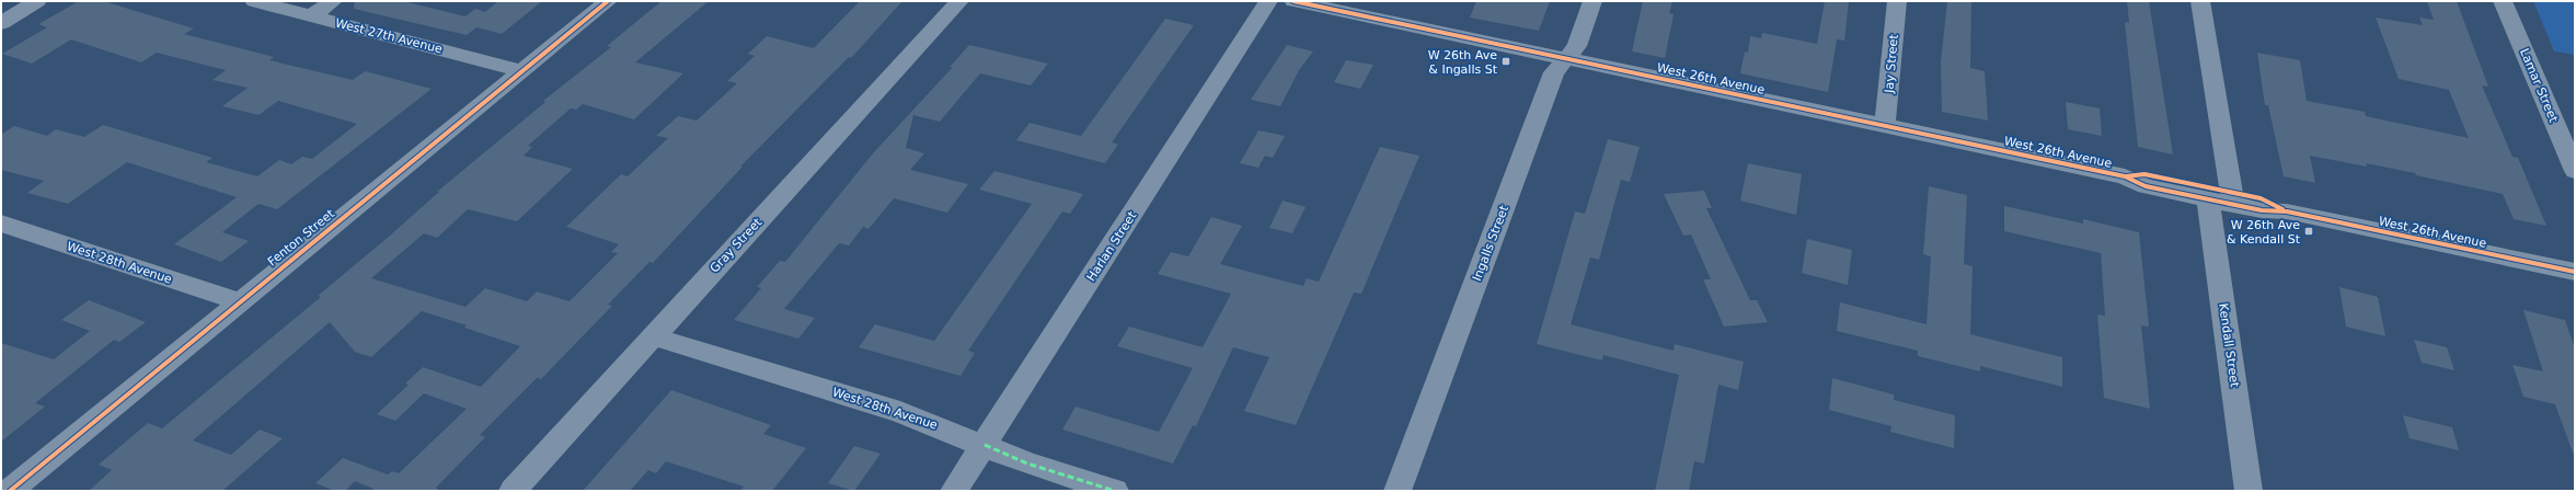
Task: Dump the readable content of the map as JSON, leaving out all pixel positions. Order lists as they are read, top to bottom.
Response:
{
  "streets": {
    "street": [
      "West 27th Avenue",
      "Jay Street",
      "West 26th Avenue",
      "Lamar Street",
      "Fenton Street",
      "Ingalls Street",
      "Gray Street",
      "Harlan Street",
      "West 28th Avenue",
      "Kendall Street"
    ]
  },
  "crossings": [
    ["West 27th Avenue", "Fenton Street"],
    ["Jay Street", "West 26th Avenue"],
    ["West 26th Avenue", "Ingalls Street"],
    ["West 26th Avenue", "Kendall Street"],
    ["Fenton Street", "West 28th Avenue"],
    ["Gray Street", "West 28th Avenue"],
    ["Harlan Street", "West 28th Avenue"]
  ],
  "places": {
    "transit": ["W 26th Ave & Ingalls St", "W 26th Ave & Kendall St"]
  }
}
